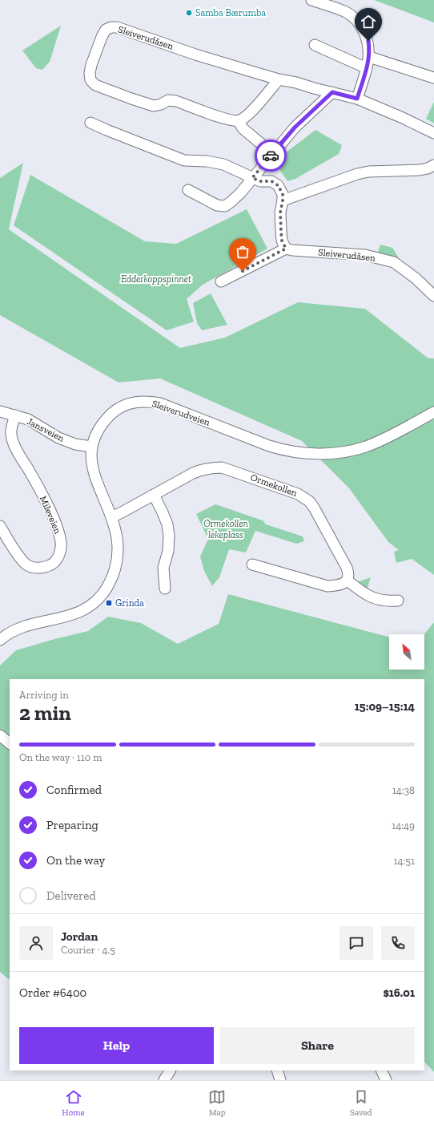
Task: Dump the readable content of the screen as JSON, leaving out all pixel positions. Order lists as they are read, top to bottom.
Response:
{
  "streets": {
    "street": [
      "Sleiverudåsen",
      "Sleiverudveien",
      "Jansveien",
      "Ormekollen",
      "Mileveien"
    ]
  },
  "crossings": [
    ["Sleiverudveien", "Jansveien"],
    ["Sleiverudveien", "Ormekollen"],
    ["Jansveien", "Mileveien"]
  ],
  "parks": ["Edderkoppspinnet", "Ormekollen lekeplass"],
  "places": {
    "other": ["Samba Bærumba"],
    "transit": ["Grinda"]
  },
  "north": "top left",
  "page": {
    "heading": ["2 min", "Arriving in", "15:09–15:14"],
    "panel": [
      "Jordan",
      "Courier · 4.5",
      "Order #6400",
      "$16.01"
    ],
    "bar": "On the way · 110 m",
    "list": [
      ["Confirmed", "14:38"],
      ["Preparing", "14:49"],
      ["On the way", "14:51"],
      "Delivered"
    ],
    "buttons": ["Help", "Share"],
    "tabs": ["Home", "Map", "Saved"]
  }
}
